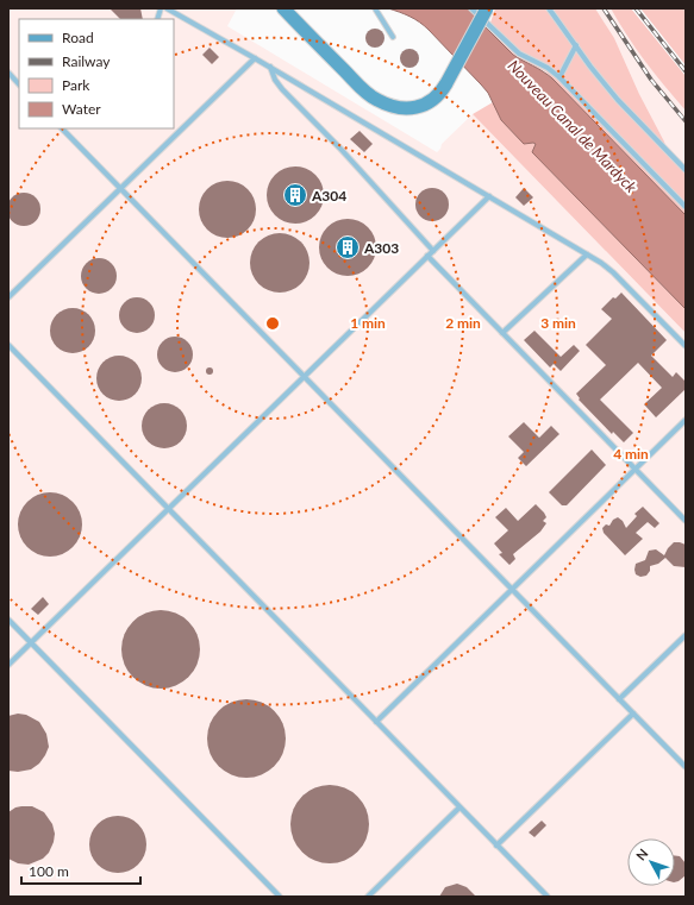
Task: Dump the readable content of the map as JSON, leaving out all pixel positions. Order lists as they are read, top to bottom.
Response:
{
  "water": ["Nouveau Canal de Mardyck"],
  "places": {
    "building": ["A304", "A303"]
  },
  "legend": [
    "Road",
    "Railway",
    "Park",
    "Water"
  ],
  "scale_bar": "100 m",
  "north": "top left",
  "rings": [
    "1 min",
    "2 min",
    "3 min",
    "4 min"
  ]
}
